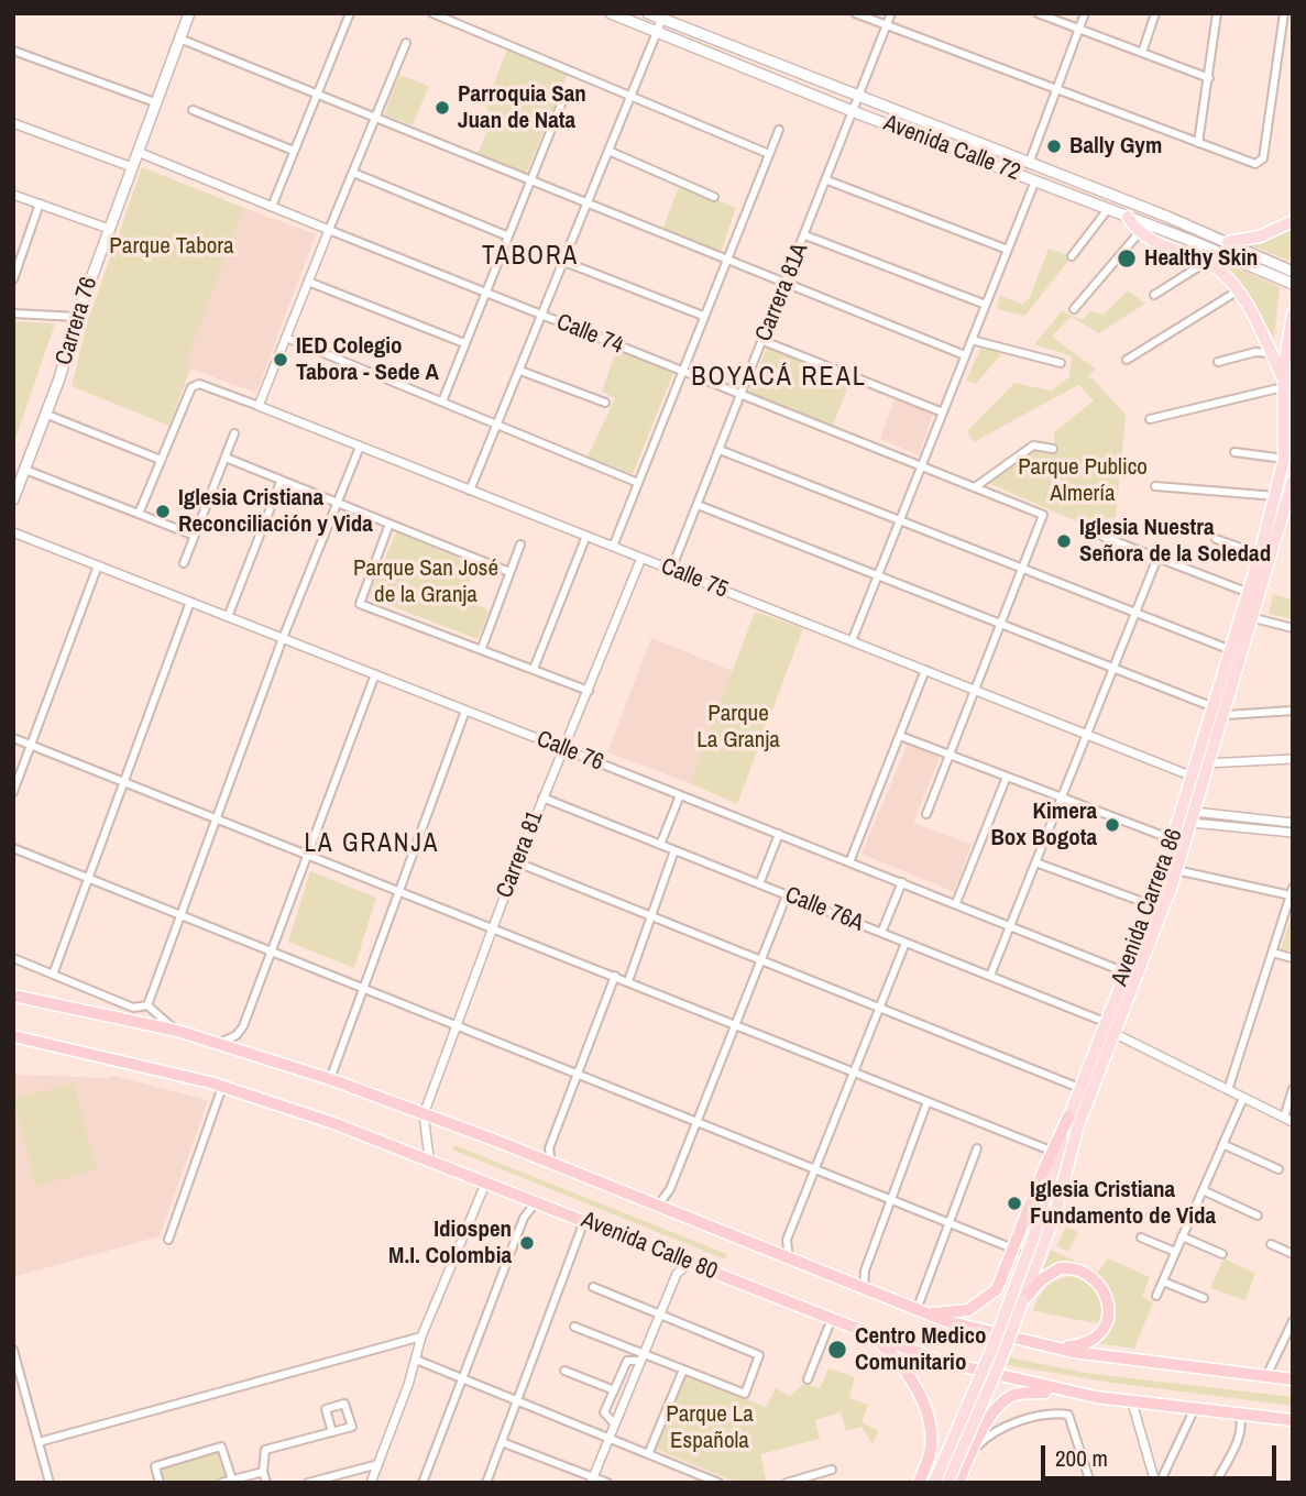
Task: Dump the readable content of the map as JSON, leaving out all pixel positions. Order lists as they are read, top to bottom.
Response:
{
  "streets": {
    "highway": ["Avenida Calle 80"],
    "main road": ["Avenida Calle 72", "Carrera 76", "Avenida Carrera 86"],
    "street": [
      "Carrera 81A",
      "Calle 74",
      "Calle 75",
      "Calle 76",
      "Carrera 81",
      "Calle 76A"
    ]
  },
  "crossings": [
    ["Avenida Calle 72", "Carrera 81A"],
    ["Carrera 81A", "Calle 74"],
    ["Carrera 81A", "Calle 75"],
    ["Carrera 76", "Calle 74"],
    ["Calle 75", "Carrera 81"],
    ["Calle 75", "Avenida Carrera 86"],
    ["Calle 76", "Carrera 81"],
    ["Calle 76", "Avenida Carrera 86"],
    ["Carrera 81", "Calle 76A"],
    ["Carrera 81", "Avenida Calle 80"],
    ["Avenida Carrera 86", "Calle 76A"]
  ],
  "districts": ["TABORA", "BOYACÁ REAL", "LA GRANJA"],
  "parks": [
    "Parque Tabora",
    "Parque Publico Almería",
    "Parque San José de la Granja",
    "Parque La Granja",
    "Parque La Española"
  ],
  "places": [
    "Parroquia San Juan de Nata",
    "Bally Gym",
    "Healthy Skin",
    "IED Colegio Tabora - Sede A",
    "Iglesia Cristiana Reconciliación y Vida",
    "Iglesia Nuestra Señora de la Soledad",
    "Kimera Box Bogota",
    "Iglesia Cristiana Fundamento de Vida",
    "Idiospen M.I. Colombia",
    "Centro Medico Comunitario"
  ],
  "scale_bar": "200 m"
}
